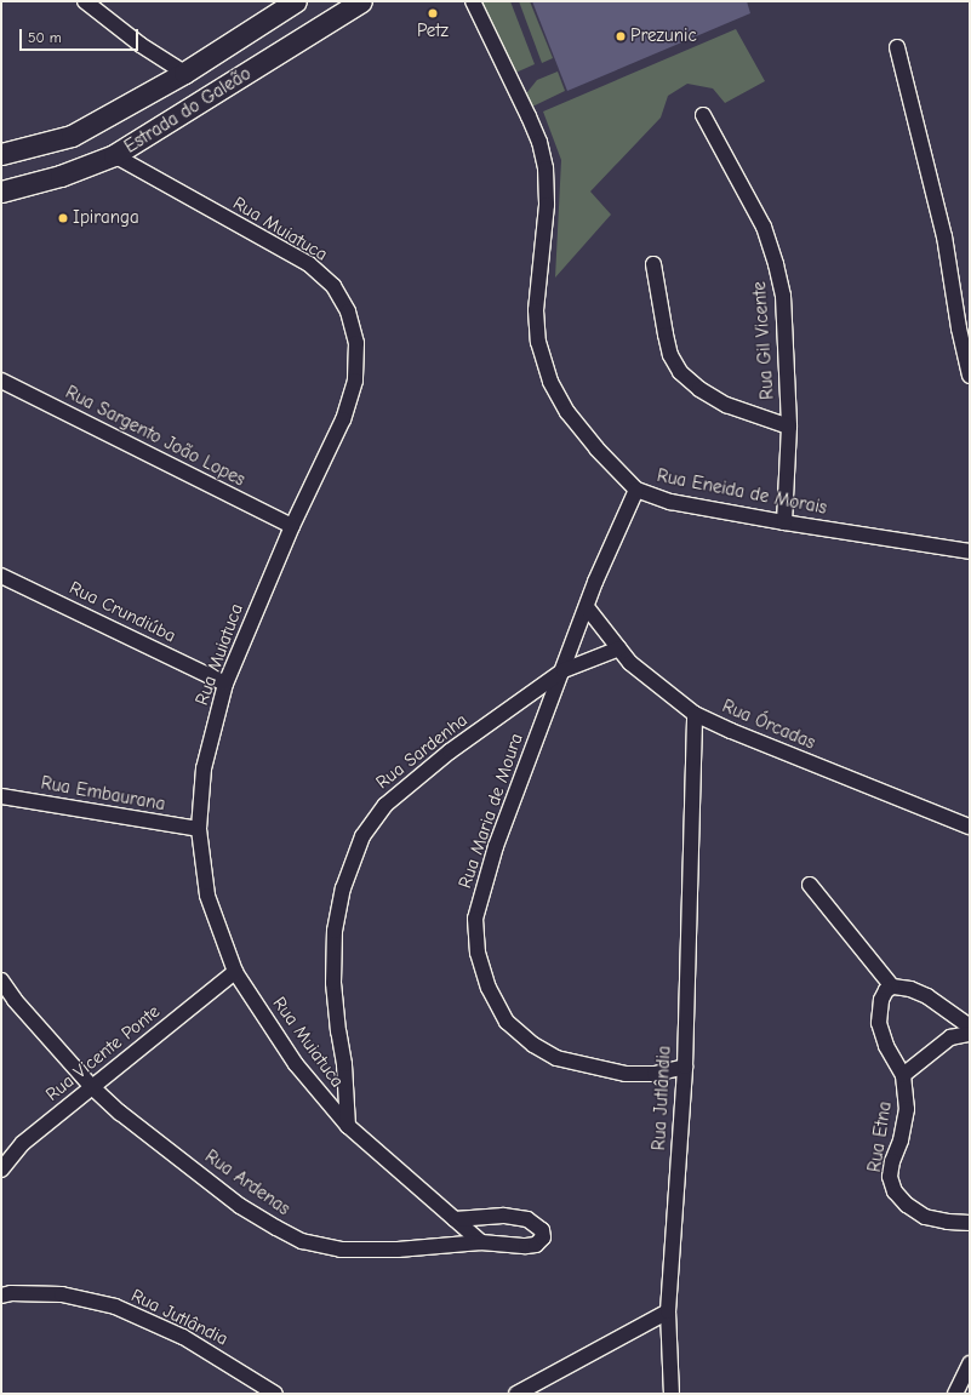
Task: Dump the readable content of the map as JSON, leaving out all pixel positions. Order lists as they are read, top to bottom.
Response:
{
  "streets": {
    "main road": ["Estrada do Galeão"],
    "street": [
      "Rua Muiatuca",
      "Rua Gil Vicente",
      "Rua Sargento João Lopes",
      "Rua Eneida de Morais",
      "Rua Crundiúba",
      "Rua Órcadas",
      "Rua Sardenha",
      "Rua Embaurana",
      "Rua Maria de Moura",
      "Rua Vicente Ponte",
      "Rua Jutlândia",
      "Rua Etna",
      "Rua Ardenas"
    ]
  },
  "crossings": [
    ["Estrada do Galeão", "Rua Muiatuca"],
    ["Rua Muiatuca", "Rua Sargento João Lopes"],
    ["Rua Muiatuca", "Rua Crundiúba"],
    ["Rua Muiatuca", "Rua Sardenha"],
    ["Rua Muiatuca", "Rua Embaurana"],
    ["Rua Muiatuca", "Rua Vicente Ponte"],
    ["Rua Muiatuca", "Rua Ardenas"],
    ["Rua Gil Vicente", "Rua Eneida de Morais"],
    ["Rua Eneida de Morais", "Rua Maria de Moura"],
    ["Rua Órcadas", "Rua Sardenha"],
    ["Rua Órcadas", "Rua Maria de Moura"],
    ["Rua Órcadas", "Rua Jutlândia"],
    ["Rua Sardenha", "Rua Maria de Moura"],
    ["Rua Maria de Moura", "Rua Jutlândia"],
    ["Rua Vicente Ponte", "Rua Ardenas"]
  ],
  "places": ["Petz", "Prezunic", "Ipiranga"],
  "scale_bar": "50 m"
}
